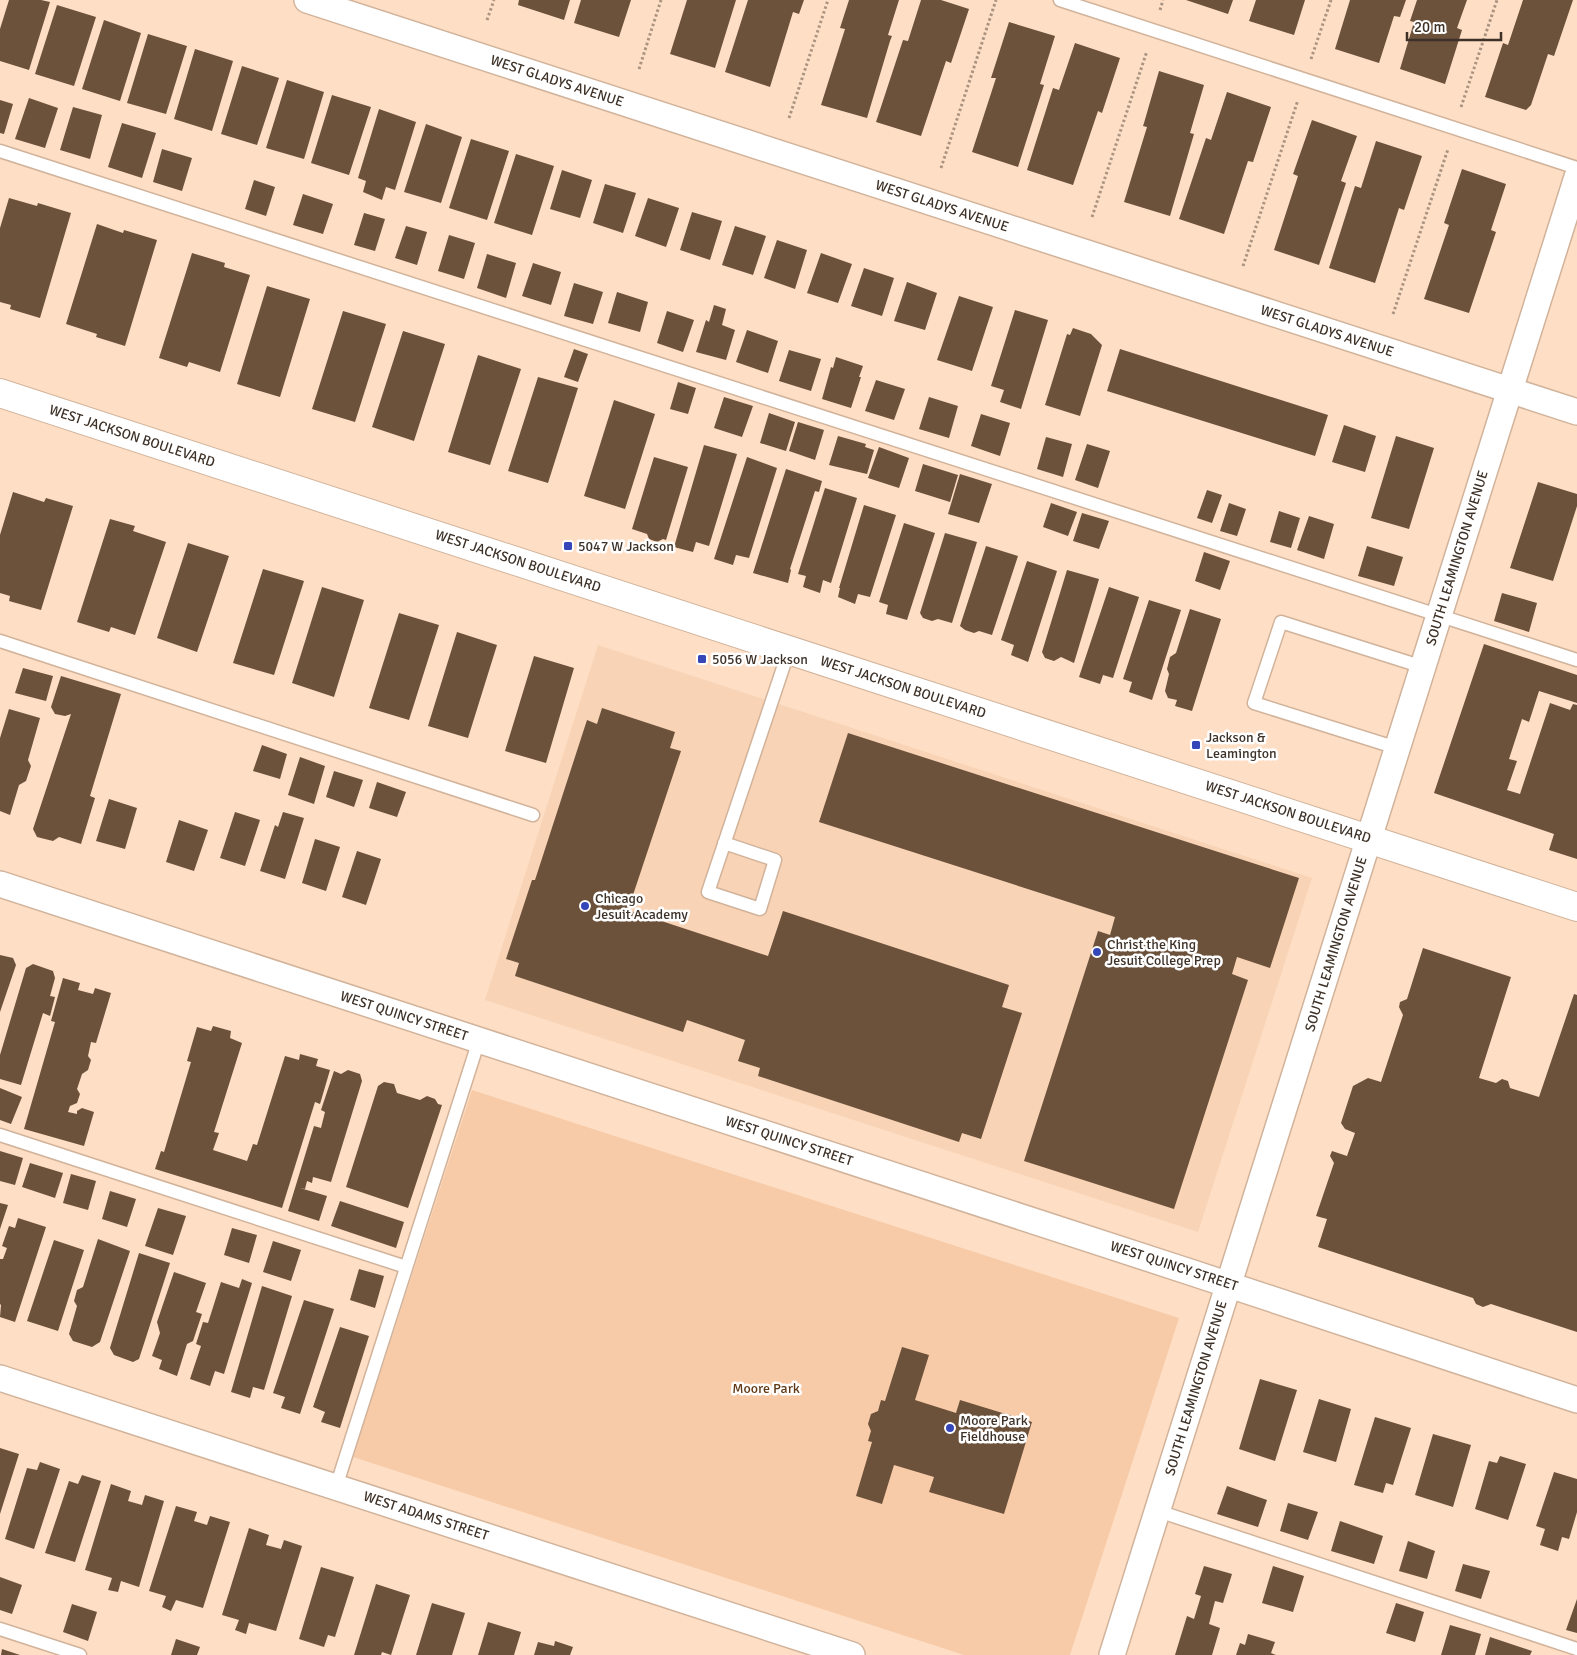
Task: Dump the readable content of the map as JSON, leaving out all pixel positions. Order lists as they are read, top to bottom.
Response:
{
  "streets": {
    "street": [
      "WEST GLADYS AVENUE",
      "WEST JACKSON BOULEVARD",
      "SOUTH LEAMINGTON AVENUE",
      "WEST QUINCY STREET",
      "WEST ADAMS STREET"
    ]
  },
  "crossings": [
    ["WEST GLADYS AVENUE", "SOUTH LEAMINGTON AVENUE"],
    ["WEST JACKSON BOULEVARD", "SOUTH LEAMINGTON AVENUE"],
    ["SOUTH LEAMINGTON AVENUE", "WEST QUINCY STREET"]
  ],
  "parks": ["Moore Park"],
  "places": {
    "transit": ["5047 W Jackson", "5056 W Jackson", "Jackson & Leamington"],
    "other": ["Chicago Jesuit Academy", "Christ the King Jesuit College Prep", "Moore Park Fieldhouse"]
  },
  "scale_bar": "20 m"
}
